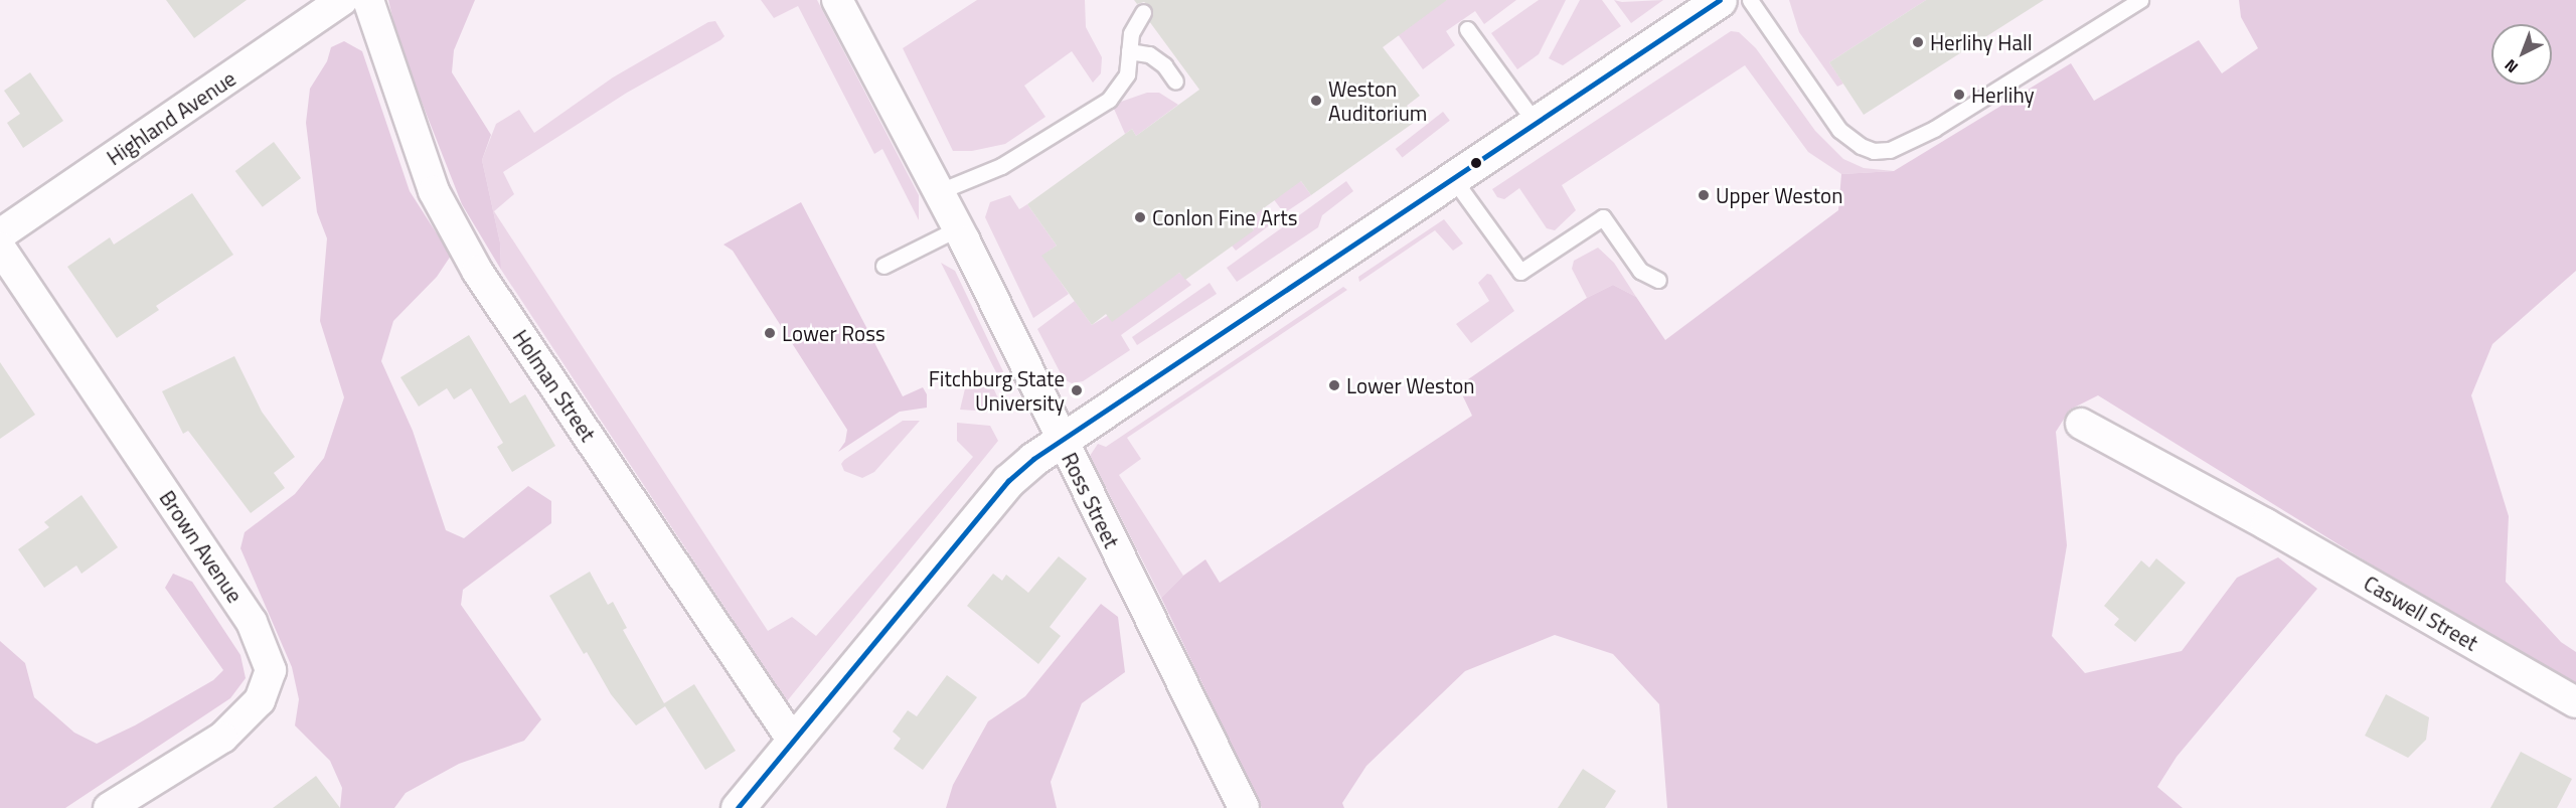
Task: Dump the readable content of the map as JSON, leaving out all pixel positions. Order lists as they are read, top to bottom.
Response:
{
  "streets": {
    "street": [
      "Highland Avenue",
      "Holman Street",
      "Ross Street",
      "Brown Avenue",
      "Caswell Street"
    ]
  },
  "places": [
    "Herlihy Hall",
    "Herlihy",
    "Weston Auditorium",
    "Upper Weston",
    "Conlon Fine Arts",
    "Lower Ross",
    "Lower Weston",
    "Fitchburg State University"
  ],
  "north": "bottom left"
}
